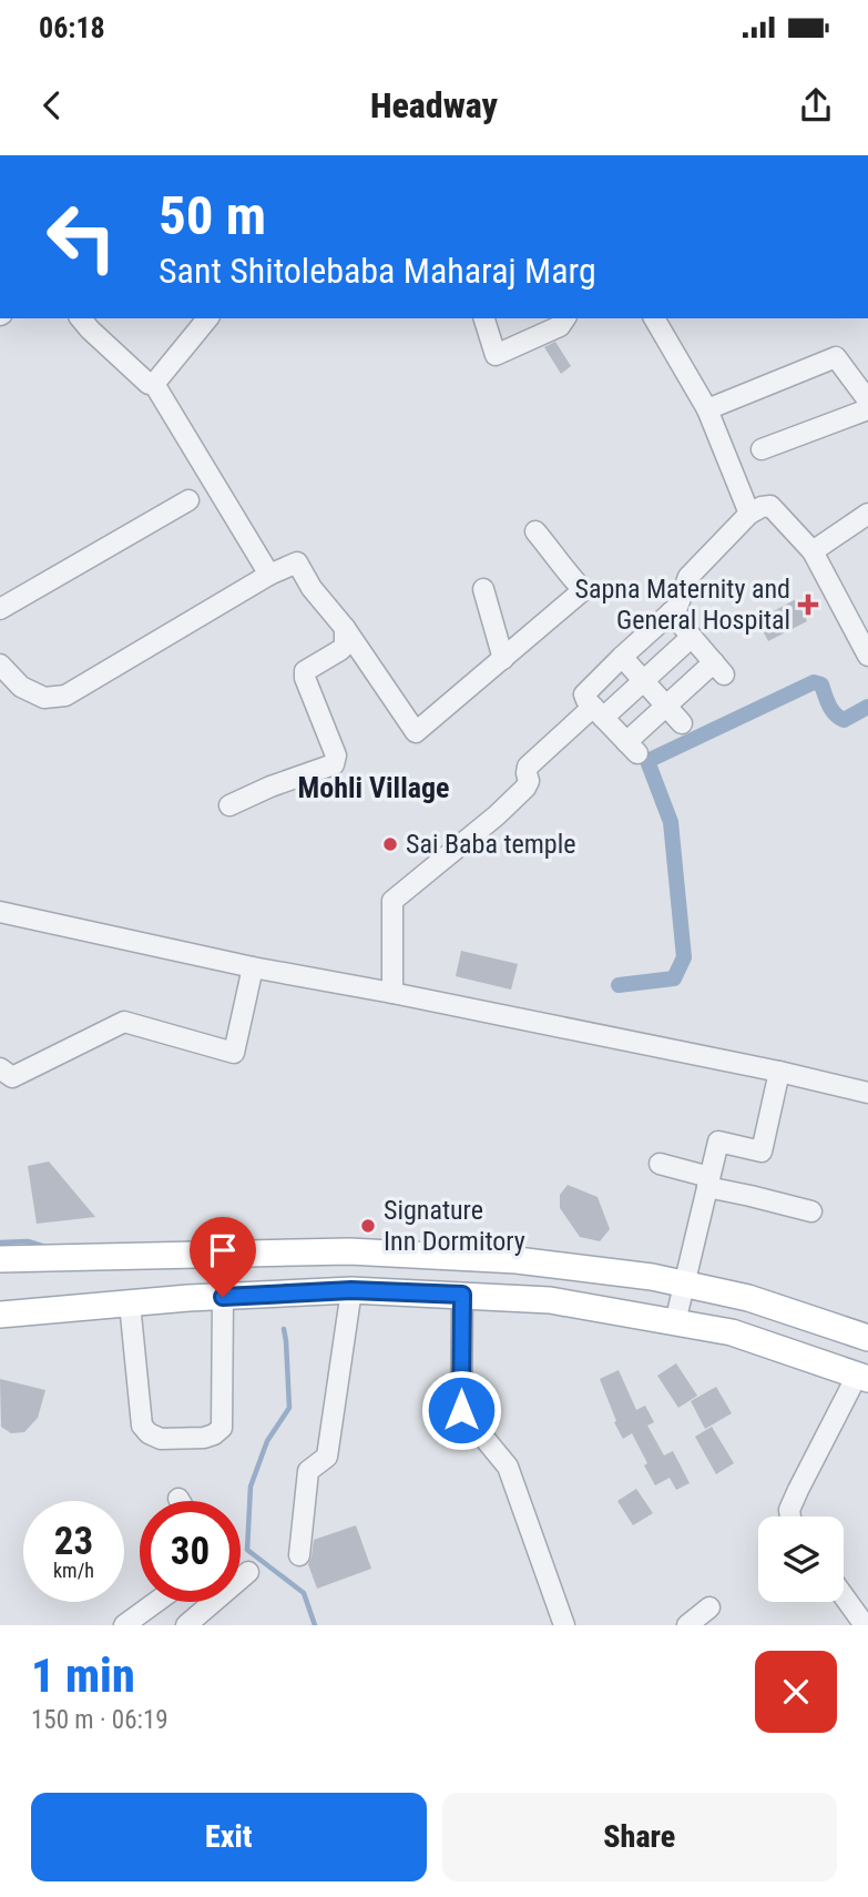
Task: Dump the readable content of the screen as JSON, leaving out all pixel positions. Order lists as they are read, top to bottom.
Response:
{
  "districts": ["Mohli Village"],
  "places": {
    "health": ["Sapna Maternity and General Hospital"],
    "other": ["Sai Baba temple", "Signature Inn Dormitory"]
  },
  "page": {
    "status": "06:18",
    "header": "Headway",
    "turn": ["50 m", "Sant Shitolebaba Maharaj Marg"],
    "speed": "23 km/h",
    "limit": "30",
    "heading": ["1 min", "150 m · 06:19"],
    "buttons": ["Exit", "Share"]
  }
}
